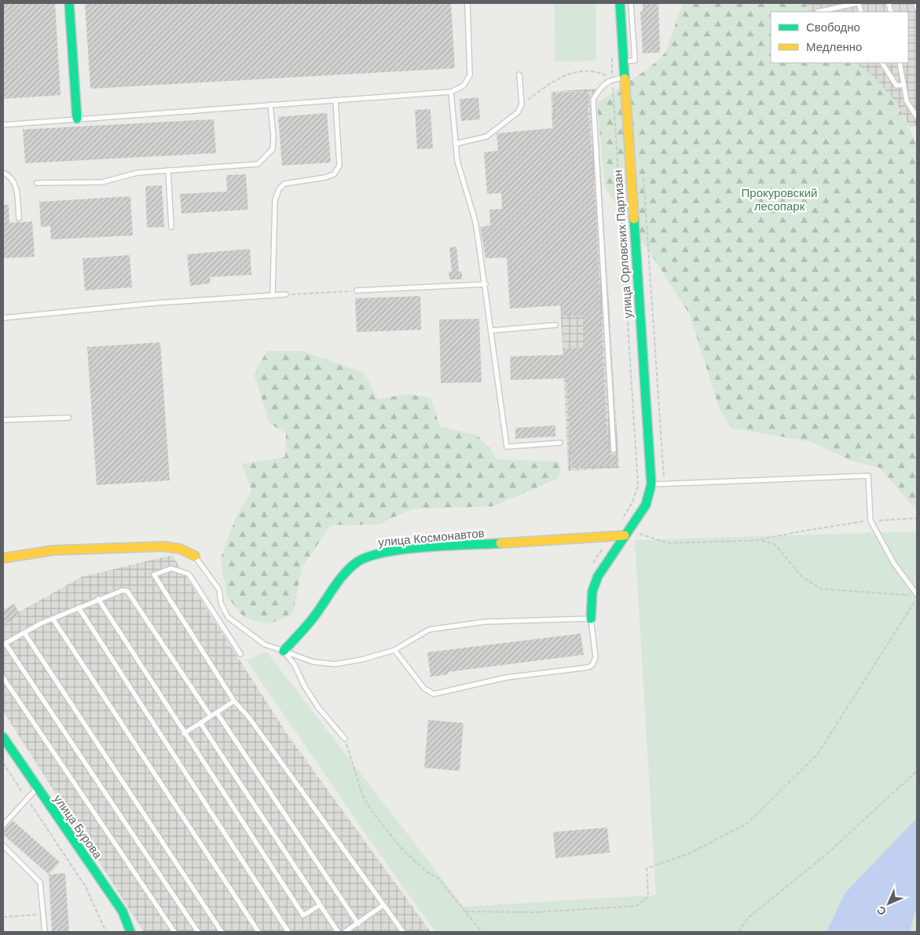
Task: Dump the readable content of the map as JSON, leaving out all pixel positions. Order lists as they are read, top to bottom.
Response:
{
  "streets": {
    "street": ["улица Орловских Партизан", "улица Космонавтов", "улица Бурова"]
  },
  "crossings": [
    ["улица Орловских Партизан", "улица Космонавтов"]
  ],
  "parks": ["Прокуровский лесопарк"],
  "legend": ["Свободно", "Медленно"],
  "north": "bottom left"
}
